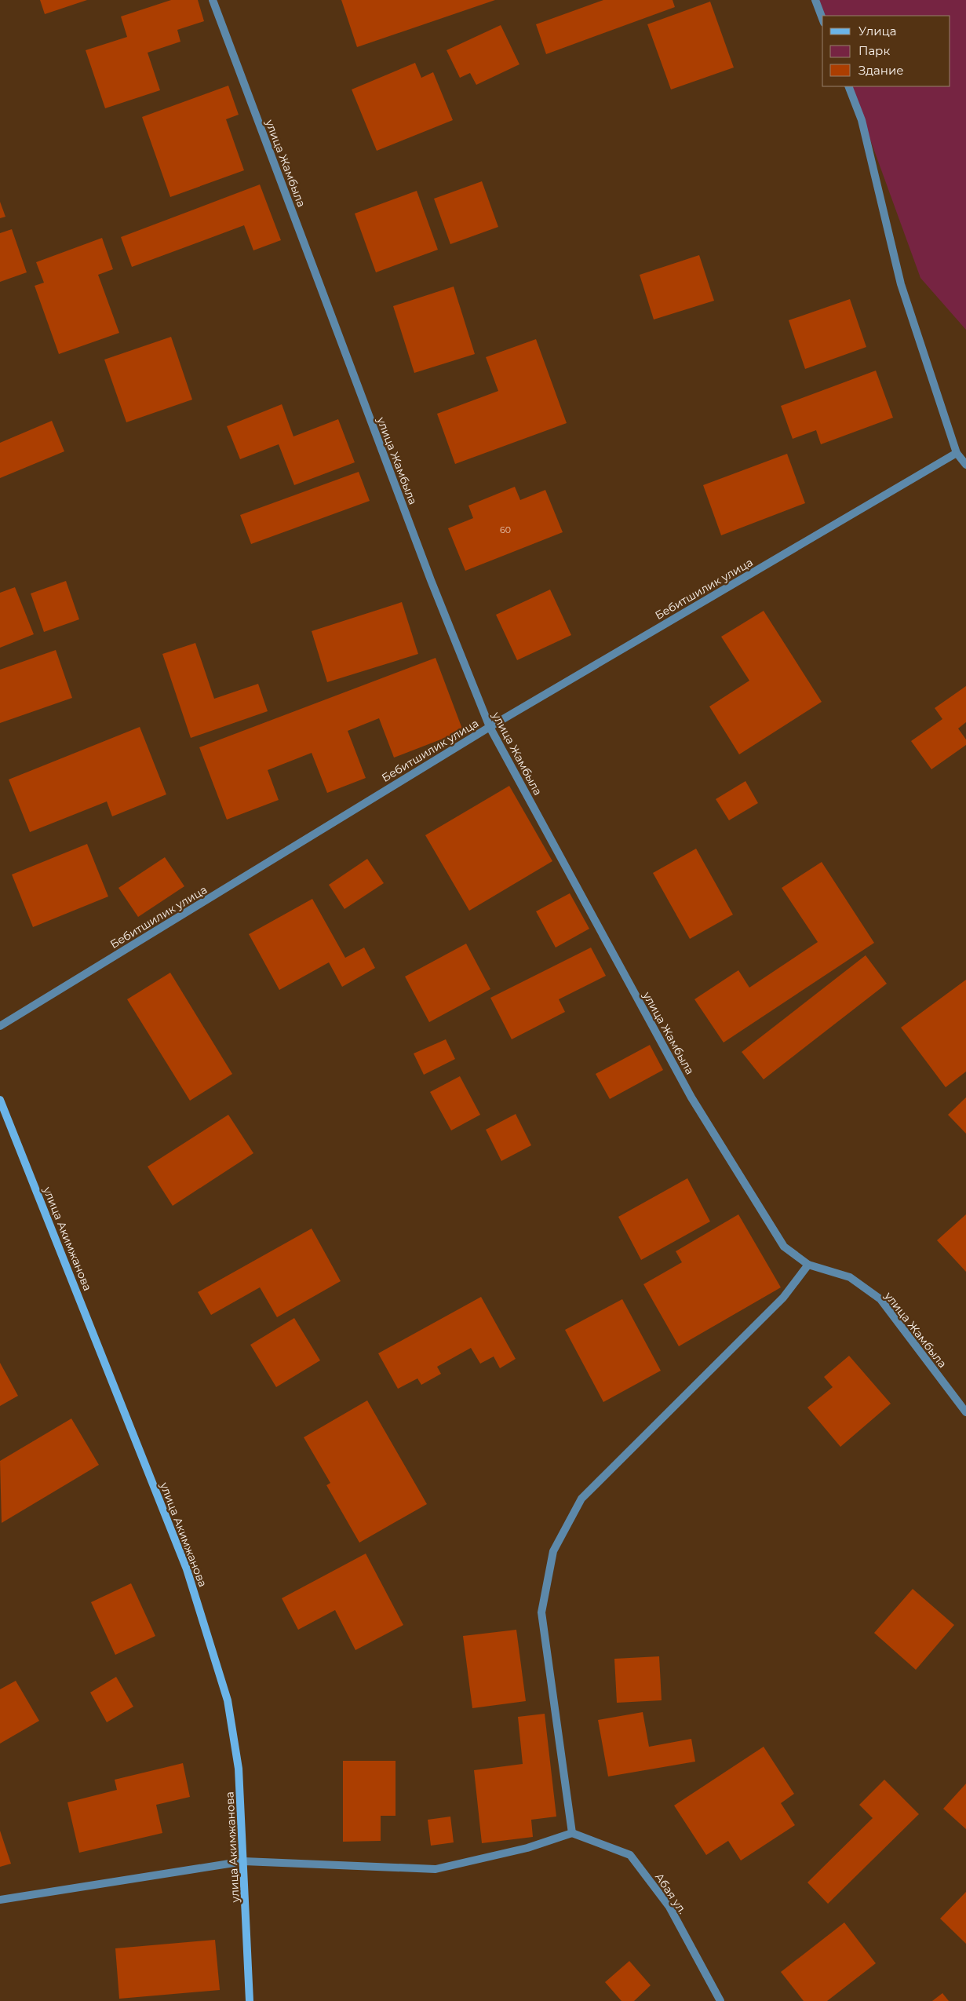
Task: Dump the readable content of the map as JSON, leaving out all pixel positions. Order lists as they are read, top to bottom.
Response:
{
  "streets": {
    "street": [
      "улица Жамбыла",
      "Бебитшилик улица",
      "улица Акимжанова",
      "Абая ул."
    ]
  },
  "crossings": [
    ["улица Жамбыла", "Бебитшилик улица"]
  ],
  "house_numbers": ["60"],
  "legend": ["Улица", "Парк", "Здание"]
}
